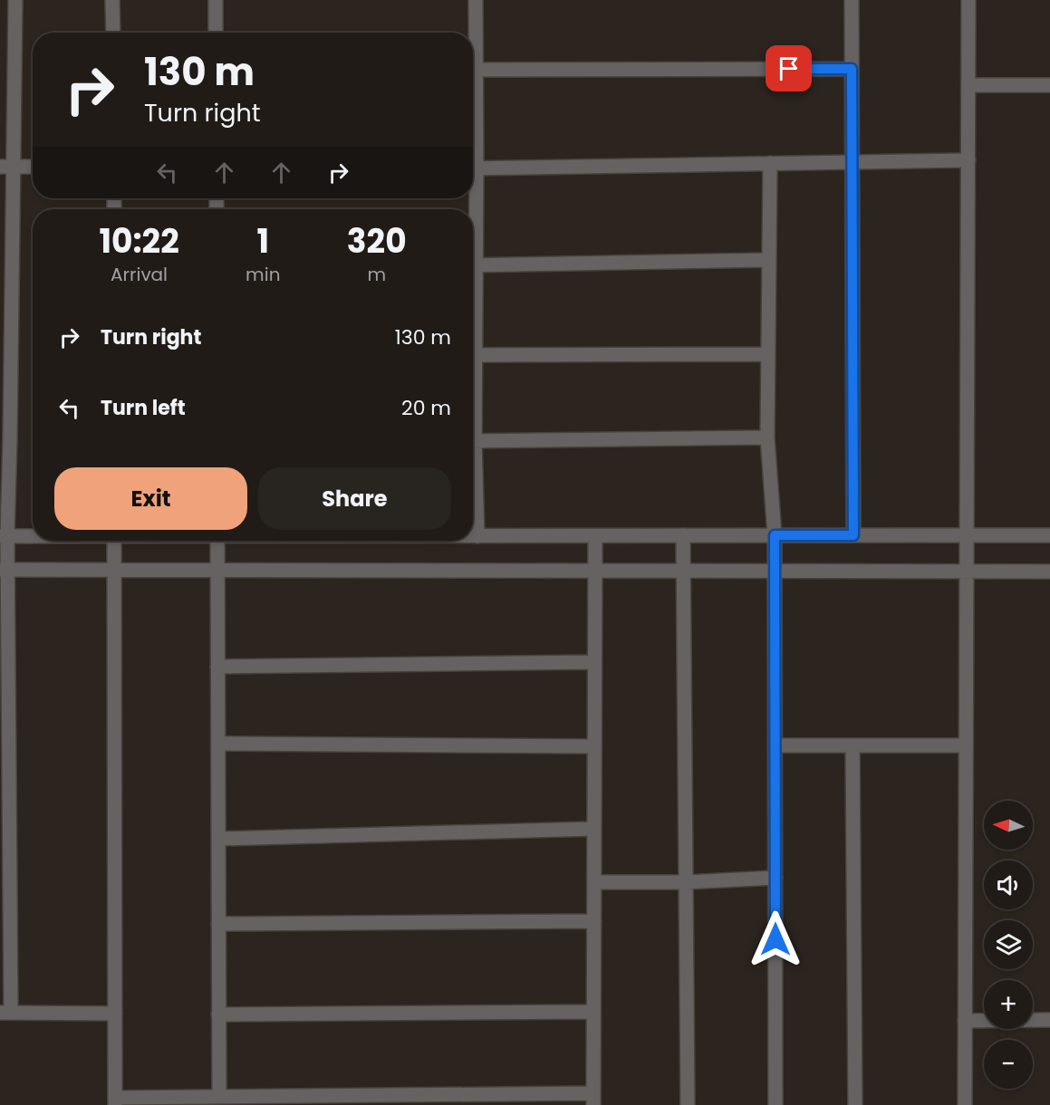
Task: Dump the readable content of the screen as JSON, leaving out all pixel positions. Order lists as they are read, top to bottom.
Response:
{
  "north": "left",
  "page": {
    "turn": ["130 m", "Turn right"],
    "eta": [
      "10:22",
      "Arrival",
      "1",
      "min",
      "320",
      "m"
    ],
    "list": [
      {
        "name": "Turn right",
        "value": "130 m"
      },
      {
        "name": "Turn left",
        "value": "20 m"
      }
    ],
    "buttons": ["Exit", "Share"],
    "map_buttons": ["+", "−"]
  }
}
